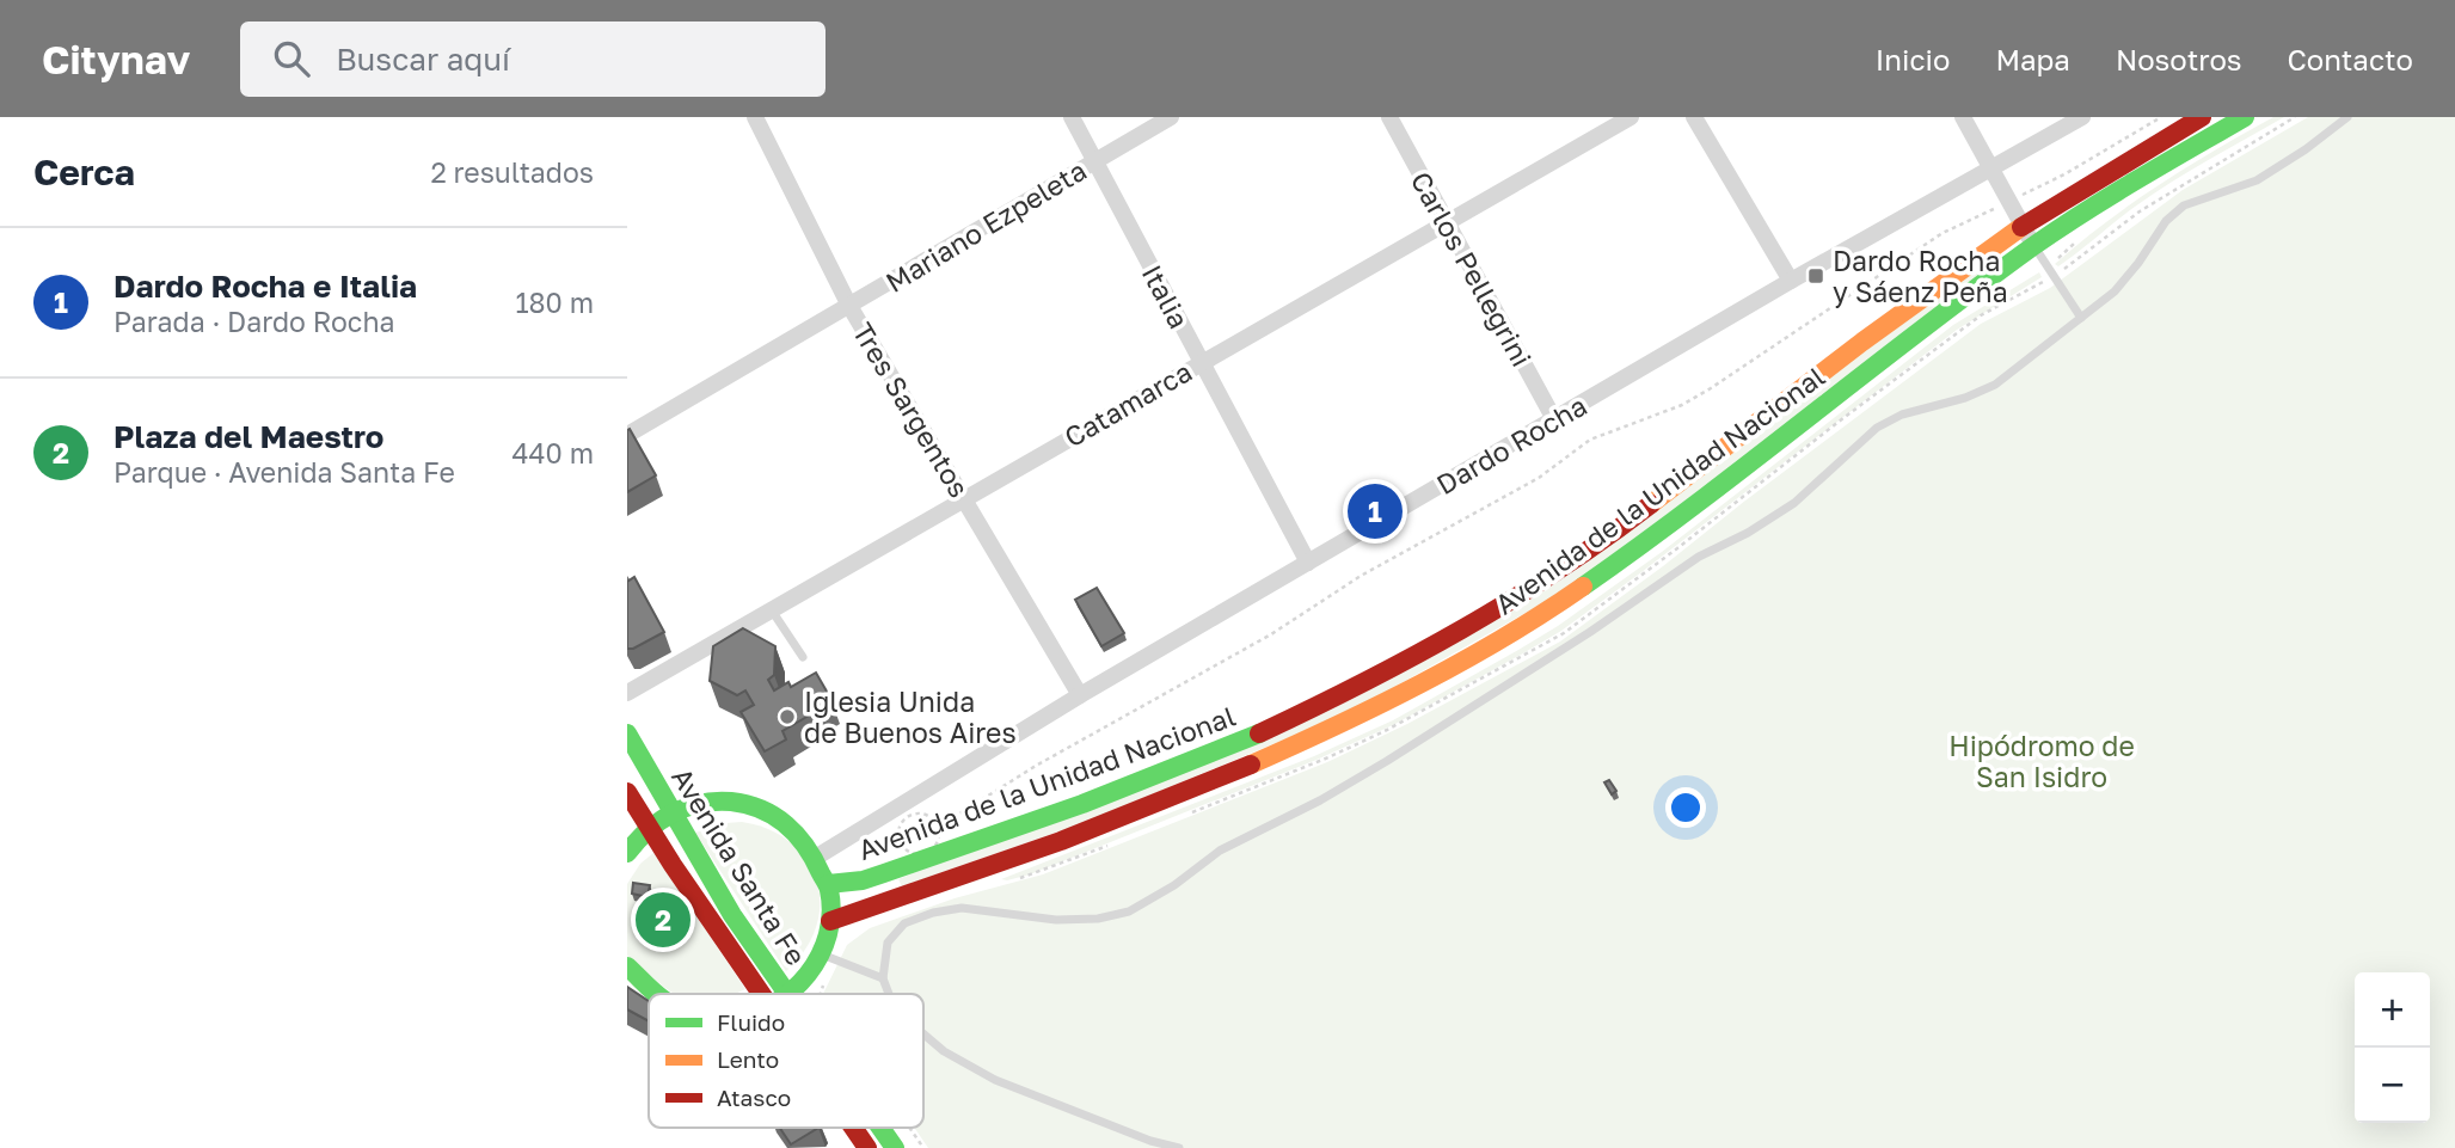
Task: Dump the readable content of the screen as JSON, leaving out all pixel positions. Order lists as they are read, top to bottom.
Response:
{
  "streets": {
    "main road": ["Avenida de la Unidad Nacional", "Avenida Santa Fe"],
    "street": [
      "Mariano Ezpeleta",
      "Carlos Pellegrini",
      "Italia",
      "Catamarca",
      "Tres Sargentos",
      "Dardo Rocha"
    ]
  },
  "crossings": [
    ["Mariano Ezpeleta", "Italia"],
    ["Mariano Ezpeleta", "Tres Sargentos"],
    ["Carlos Pellegrini", "Catamarca"],
    ["Carlos Pellegrini", "Dardo Rocha"],
    ["Italia", "Catamarca"],
    ["Italia", "Dardo Rocha"],
    ["Catamarca", "Tres Sargentos"],
    ["Tres Sargentos", "Dardo Rocha"]
  ],
  "parks": ["Hipódromo de San Isidro"],
  "places": {
    "transit": ["Dardo Rocha y Sáenz Peña"],
    "other": ["Iglesia Unida de Buenos Aires"]
  },
  "legend": ["Fluido", "Lento", "Atasco"],
  "page": {
    "header": "Citynav",
    "search": "Buscar aquí",
    "nav": [
      "Inicio",
      "Mapa",
      "Nosotros",
      "Contacto"
    ],
    "heading": ["Cerca", "2 resultados"],
    "list": [
      {
        "mark": "1",
        "name": "Dardo Rocha e Italia",
        "note": "Parada · Dardo Rocha",
        "value": "180 m"
      },
      {
        "mark": "2",
        "name": "Plaza del Maestro",
        "note": "Parque · Avenida Santa Fe",
        "value": "440 m"
      }
    ],
    "pins": ["1", "2"],
    "map_buttons": ["+", "−"]
  }
}
